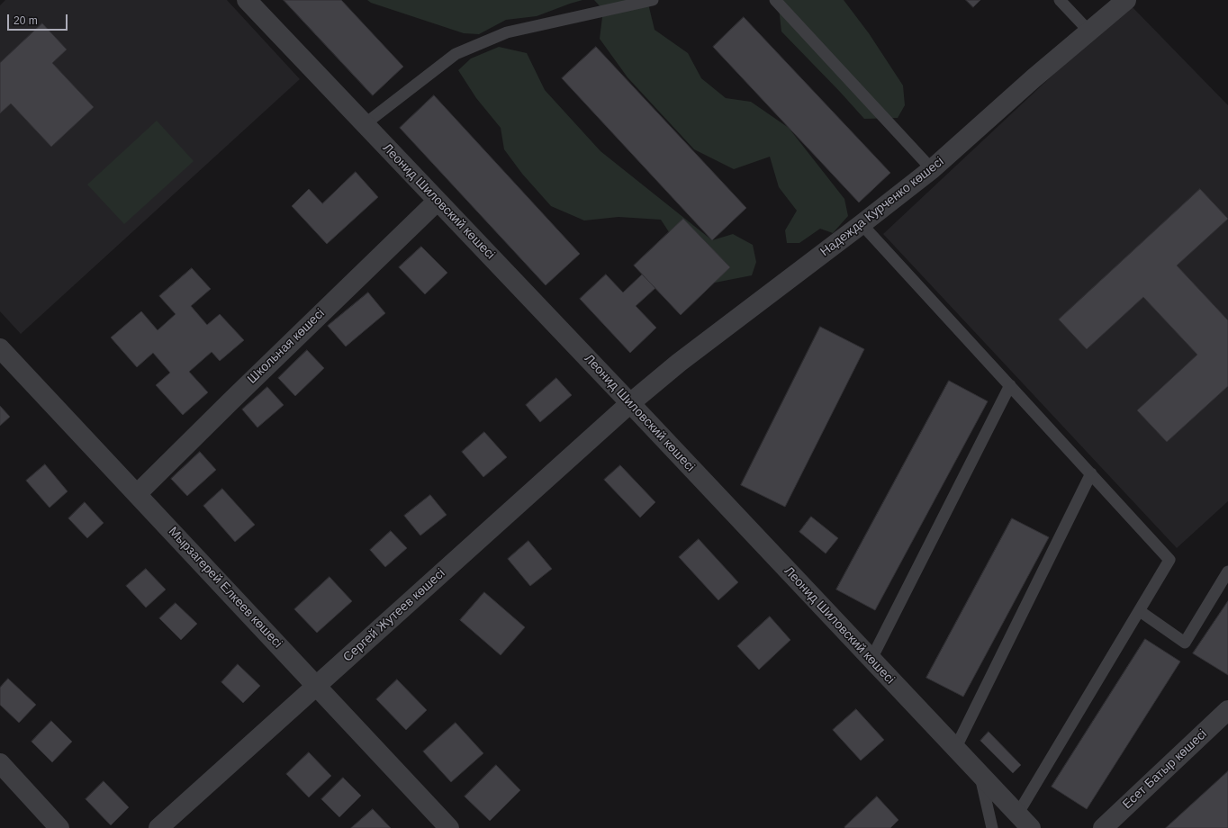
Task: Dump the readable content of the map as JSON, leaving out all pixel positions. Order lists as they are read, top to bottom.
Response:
{
  "streets": {
    "street": [
      "Леонид Шиловский көшесі",
      "Надежда Курченко көшесі",
      "Школьная көшесі",
      "Мырзагерей Елкеев көшесі",
      "Сергей Жутеев көшесі",
      "Есет Батыр көшесі"
    ]
  },
  "crossings": [
    ["Леонид Шиловский көшесі", "Надежда Курченко көшесі"],
    ["Леонид Шиловский көшесі", "Школьная көшесі"],
    ["Леонид Шиловский көшесі", "Сергей Жутеев көшесі"],
    ["Надежда Курченко көшесі", "Сергей Жутеев көшесі"],
    ["Школьная көшесі", "Мырзагерей Елкеев көшесі"],
    ["Мырзагерей Елкеев көшесі", "Сергей Жутеев көшесі"]
  ],
  "scale_bar": "20 m"
}
